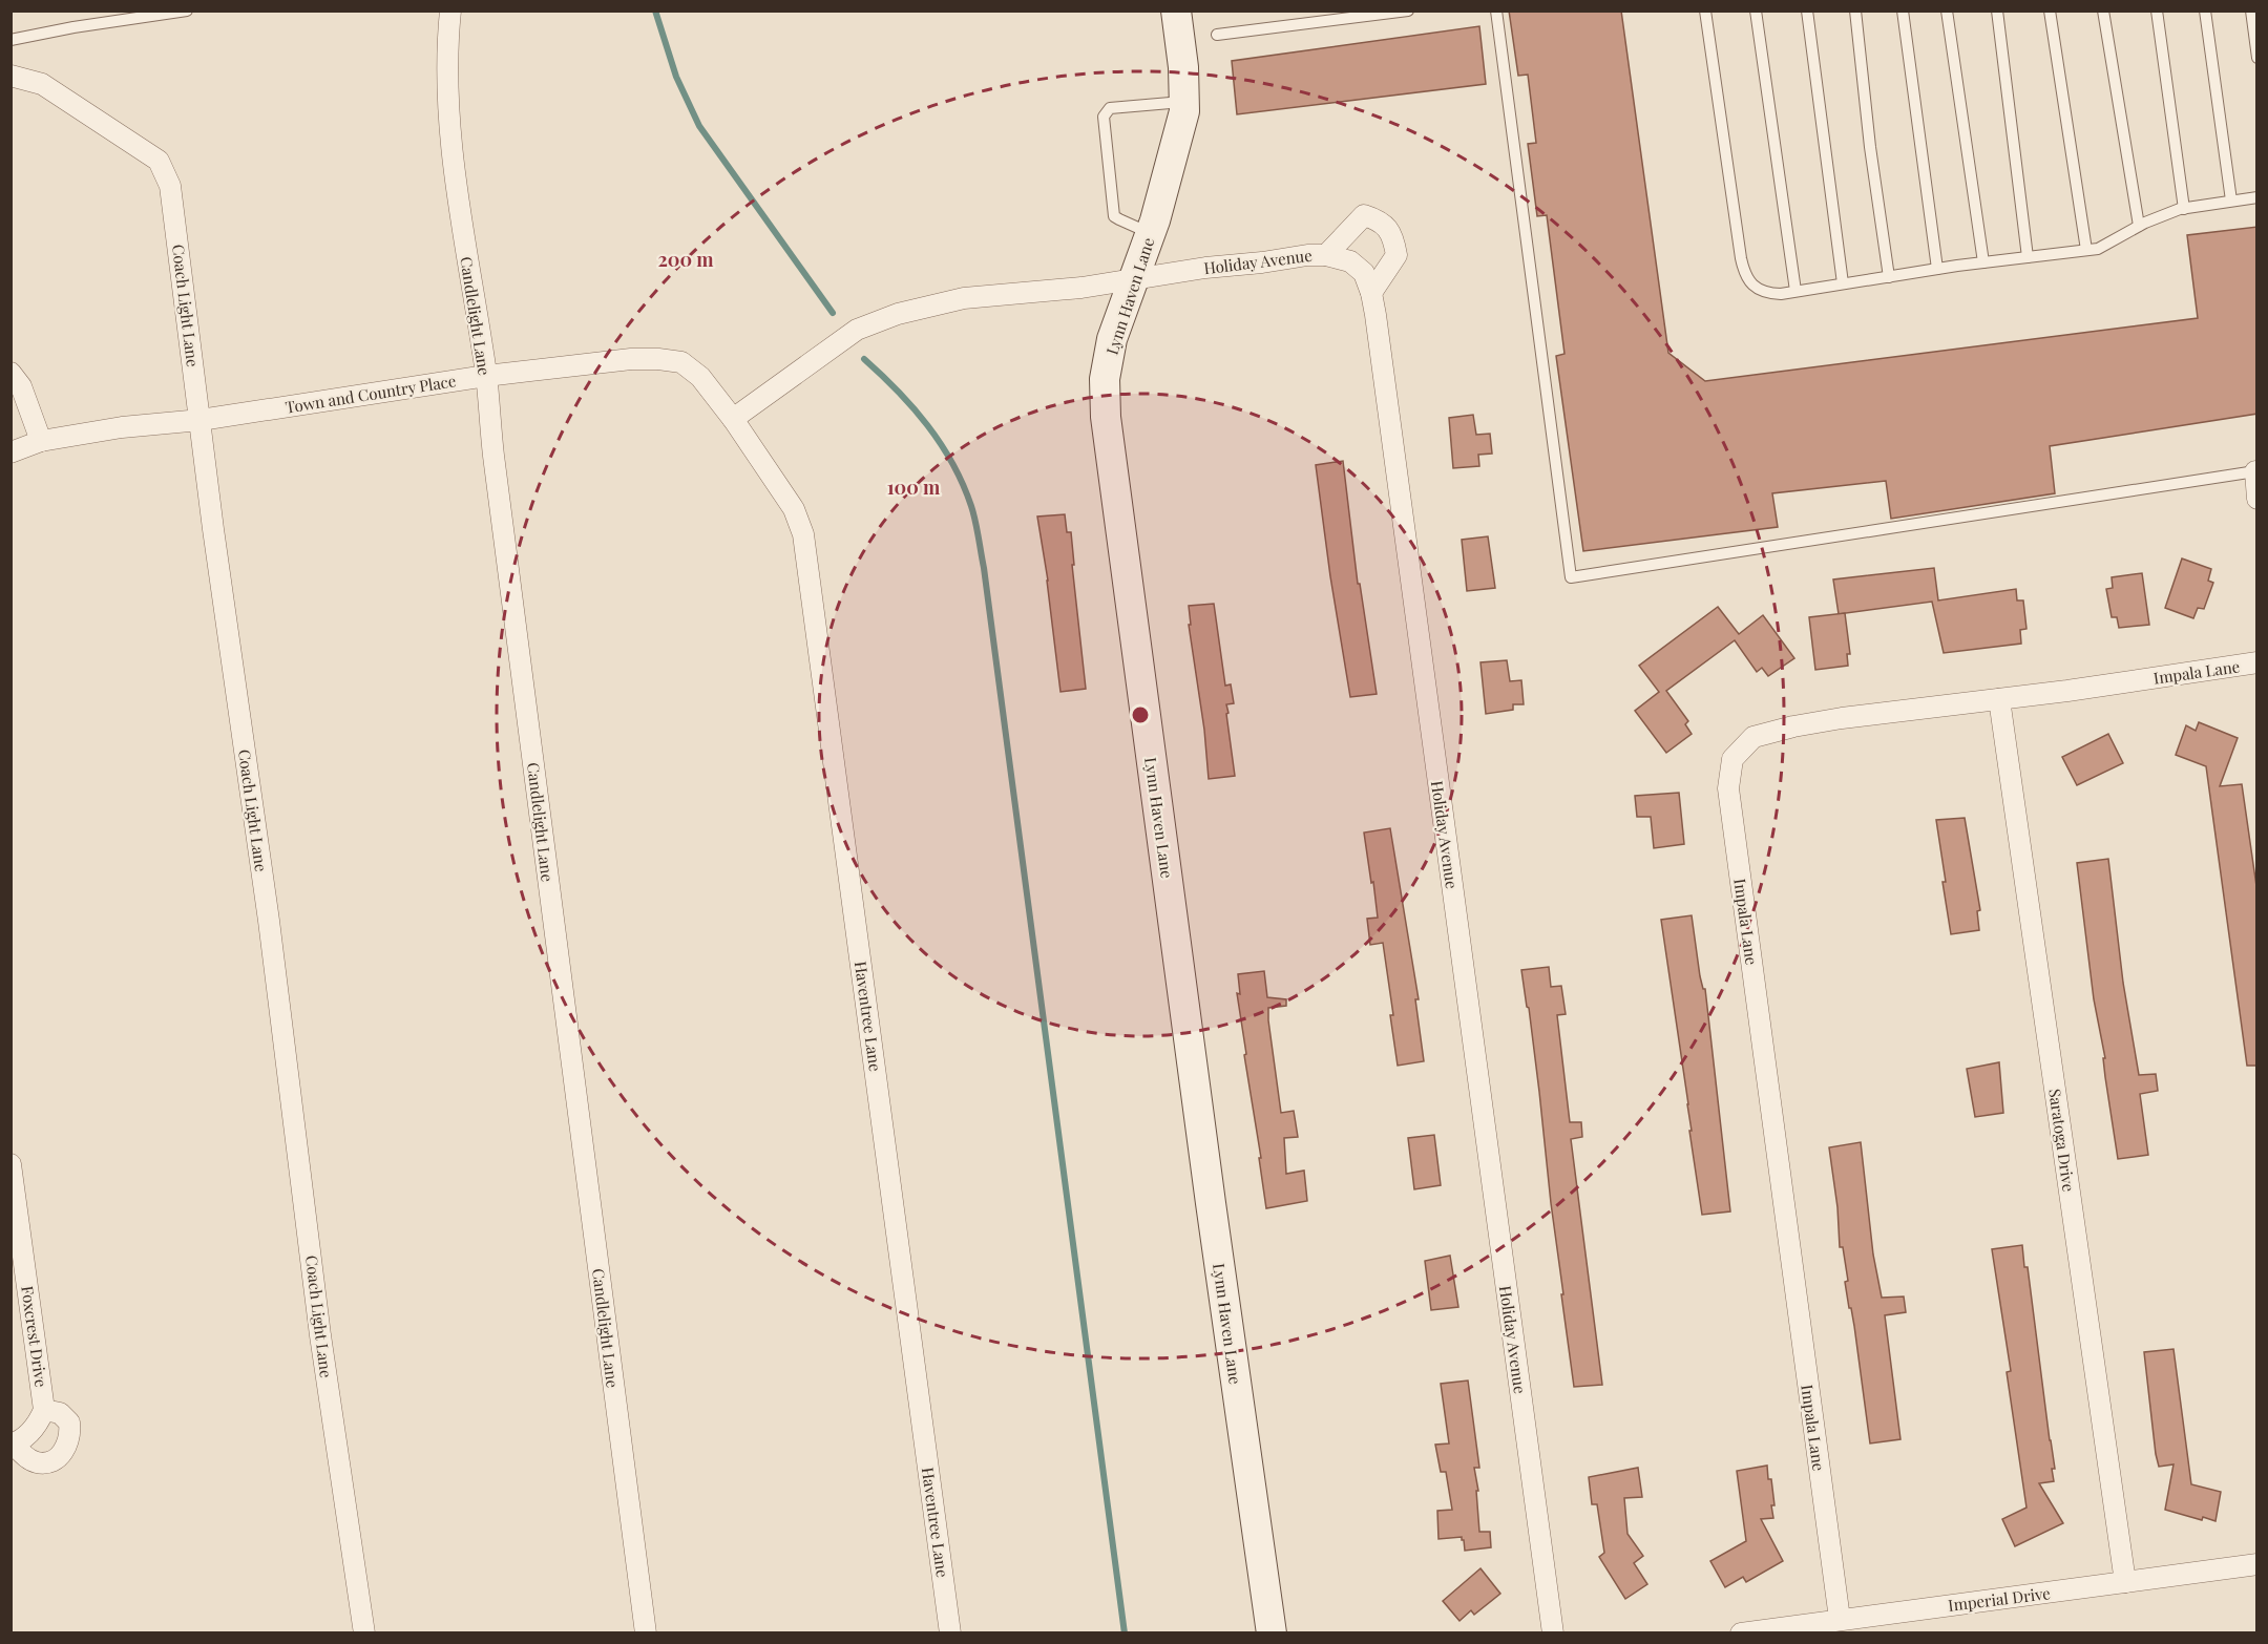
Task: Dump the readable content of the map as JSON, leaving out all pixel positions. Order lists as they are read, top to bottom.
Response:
{
  "streets": {
    "street": [
      "Holiday Avenue",
      "Lynn Haven Lane",
      "Coach Light Lane",
      "Candlelight Lane",
      "Town and Country Place",
      "Impala Lane",
      "Haventree Lane",
      "Saratoga Drive",
      "Foxcrest Drive",
      "Imperial Drive"
    ]
  },
  "crossings": [
    ["Holiday Avenue", "Lynn Haven Lane"],
    ["Coach Light Lane", "Town and Country Place"],
    ["Candlelight Lane", "Town and Country Place"],
    ["Town and Country Place", "Haventree Lane"],
    ["Impala Lane", "Saratoga Drive"],
    ["Impala Lane", "Imperial Drive"],
    ["Saratoga Drive", "Imperial Drive"]
  ],
  "rings": ["200 m", "100 m"]
}
